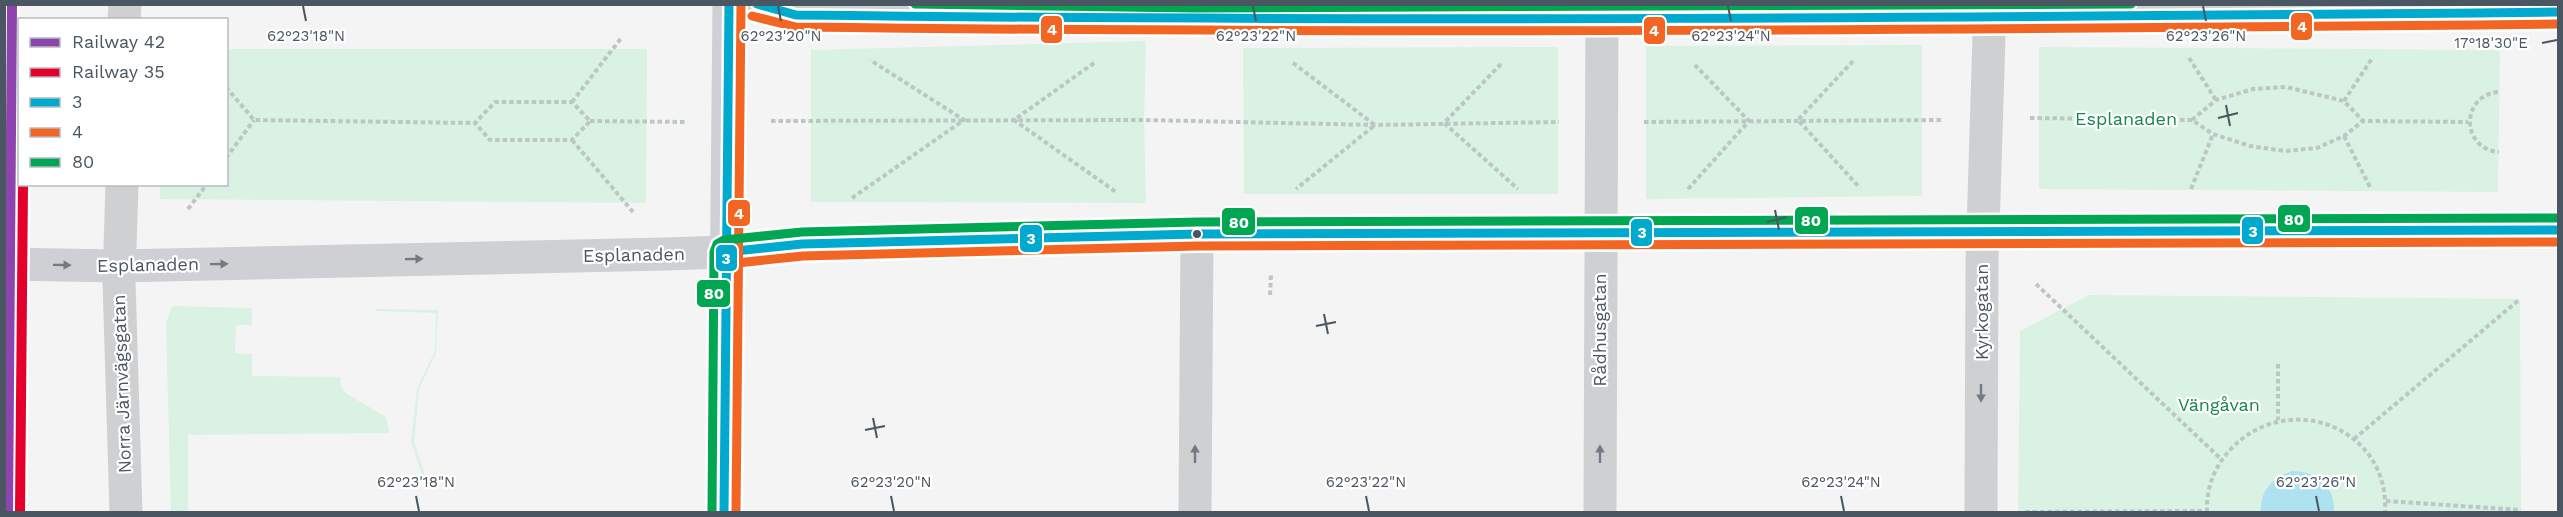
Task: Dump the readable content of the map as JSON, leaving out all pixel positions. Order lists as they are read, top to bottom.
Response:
{
  "streets": {
    "street": [
      "Esplanaden",
      "Kyrkogatan",
      "Rådhusgatan",
      "Norra Järnvägsgatan"
    ]
  },
  "crossings": [
    ["Esplanaden", "Kyrkogatan"],
    ["Esplanaden", "Rådhusgatan"],
    ["Esplanaden", "Norra Järnvägsgatan"]
  ],
  "one_way": ["Kyrkogatan", "Rådhusgatan"],
  "parks": ["Esplanaden", "Vängåvan"],
  "lines": [
    "rail line 42",
    "transit line 3",
    "transit line 4",
    "transit line 80",
    "rail line 35"
  ],
  "legend": [
    "Railway 42",
    "Railway 35",
    "3",
    "4",
    "80"
  ],
  "coordinates": [
    "62°23'18\"N",
    "62°23'20\"N",
    "62°23'22\"N",
    "62°23'24\"N",
    "62°23'26\"N",
    "17°18'30\"E"
  ]
}
